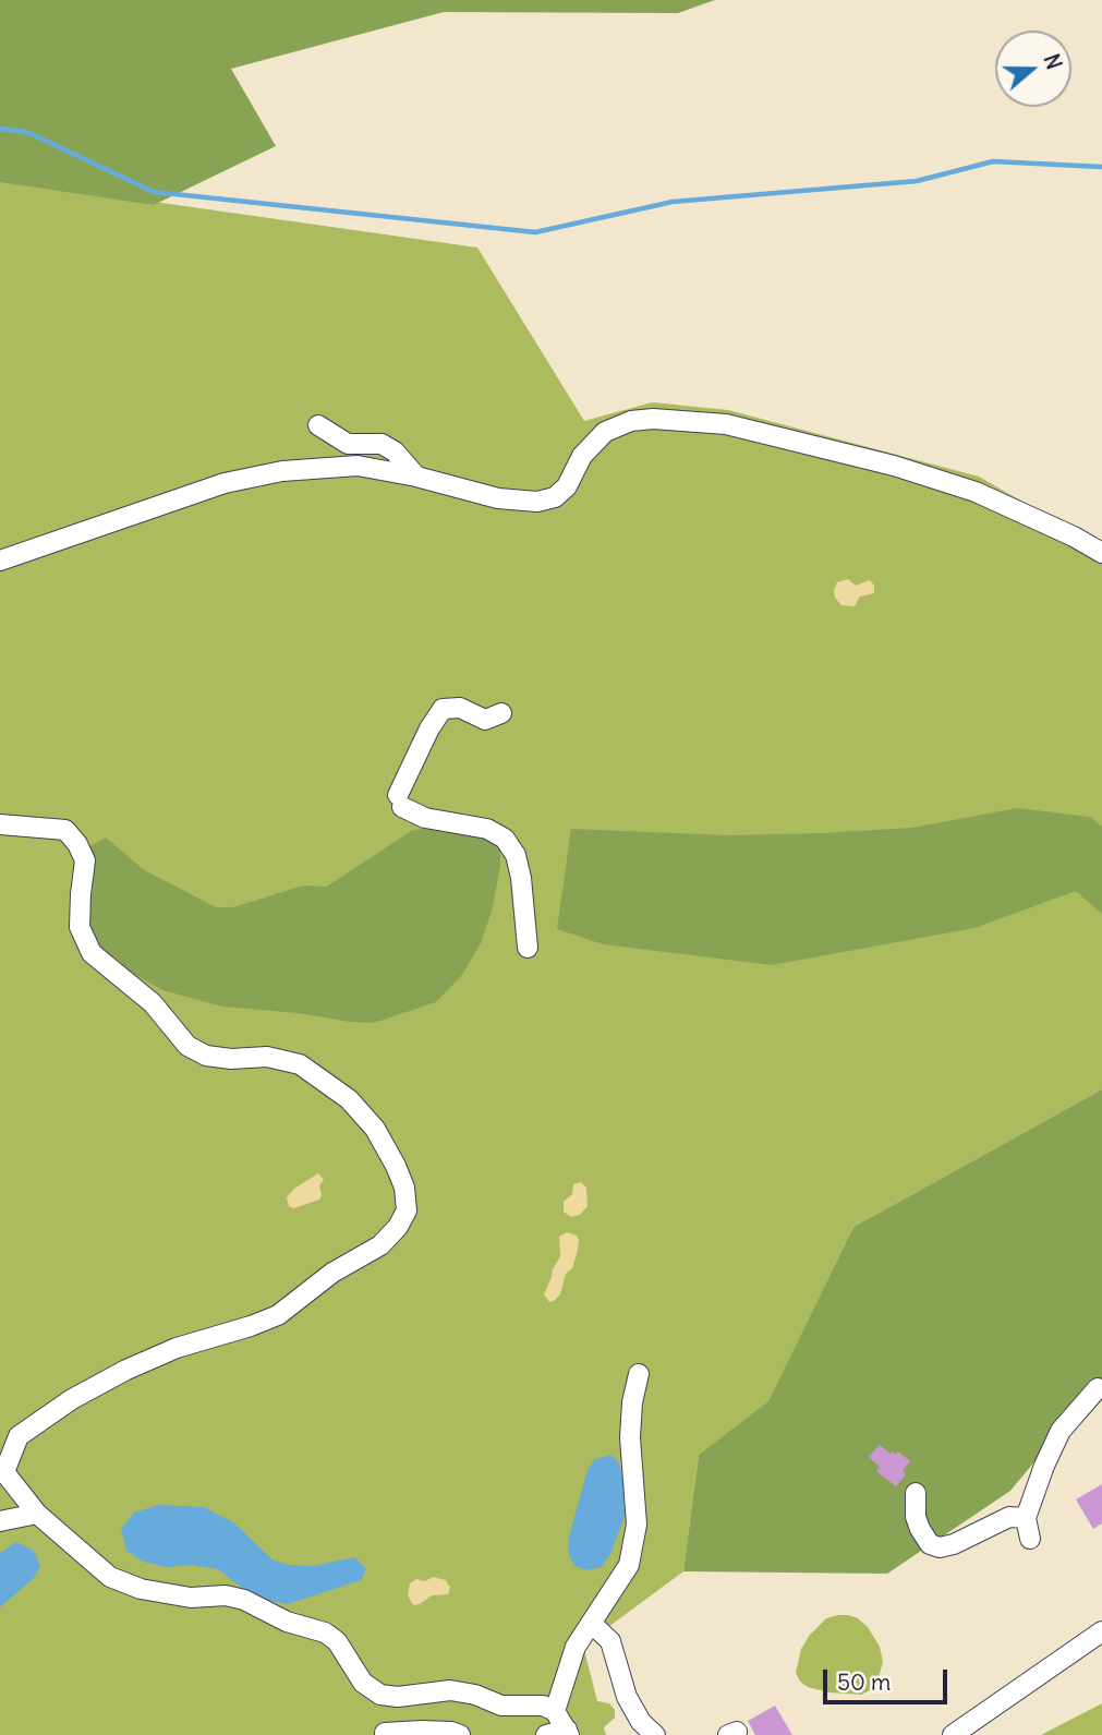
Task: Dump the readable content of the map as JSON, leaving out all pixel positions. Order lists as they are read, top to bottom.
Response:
{
  "scale_bar": "50 m",
  "north": "right"
}
